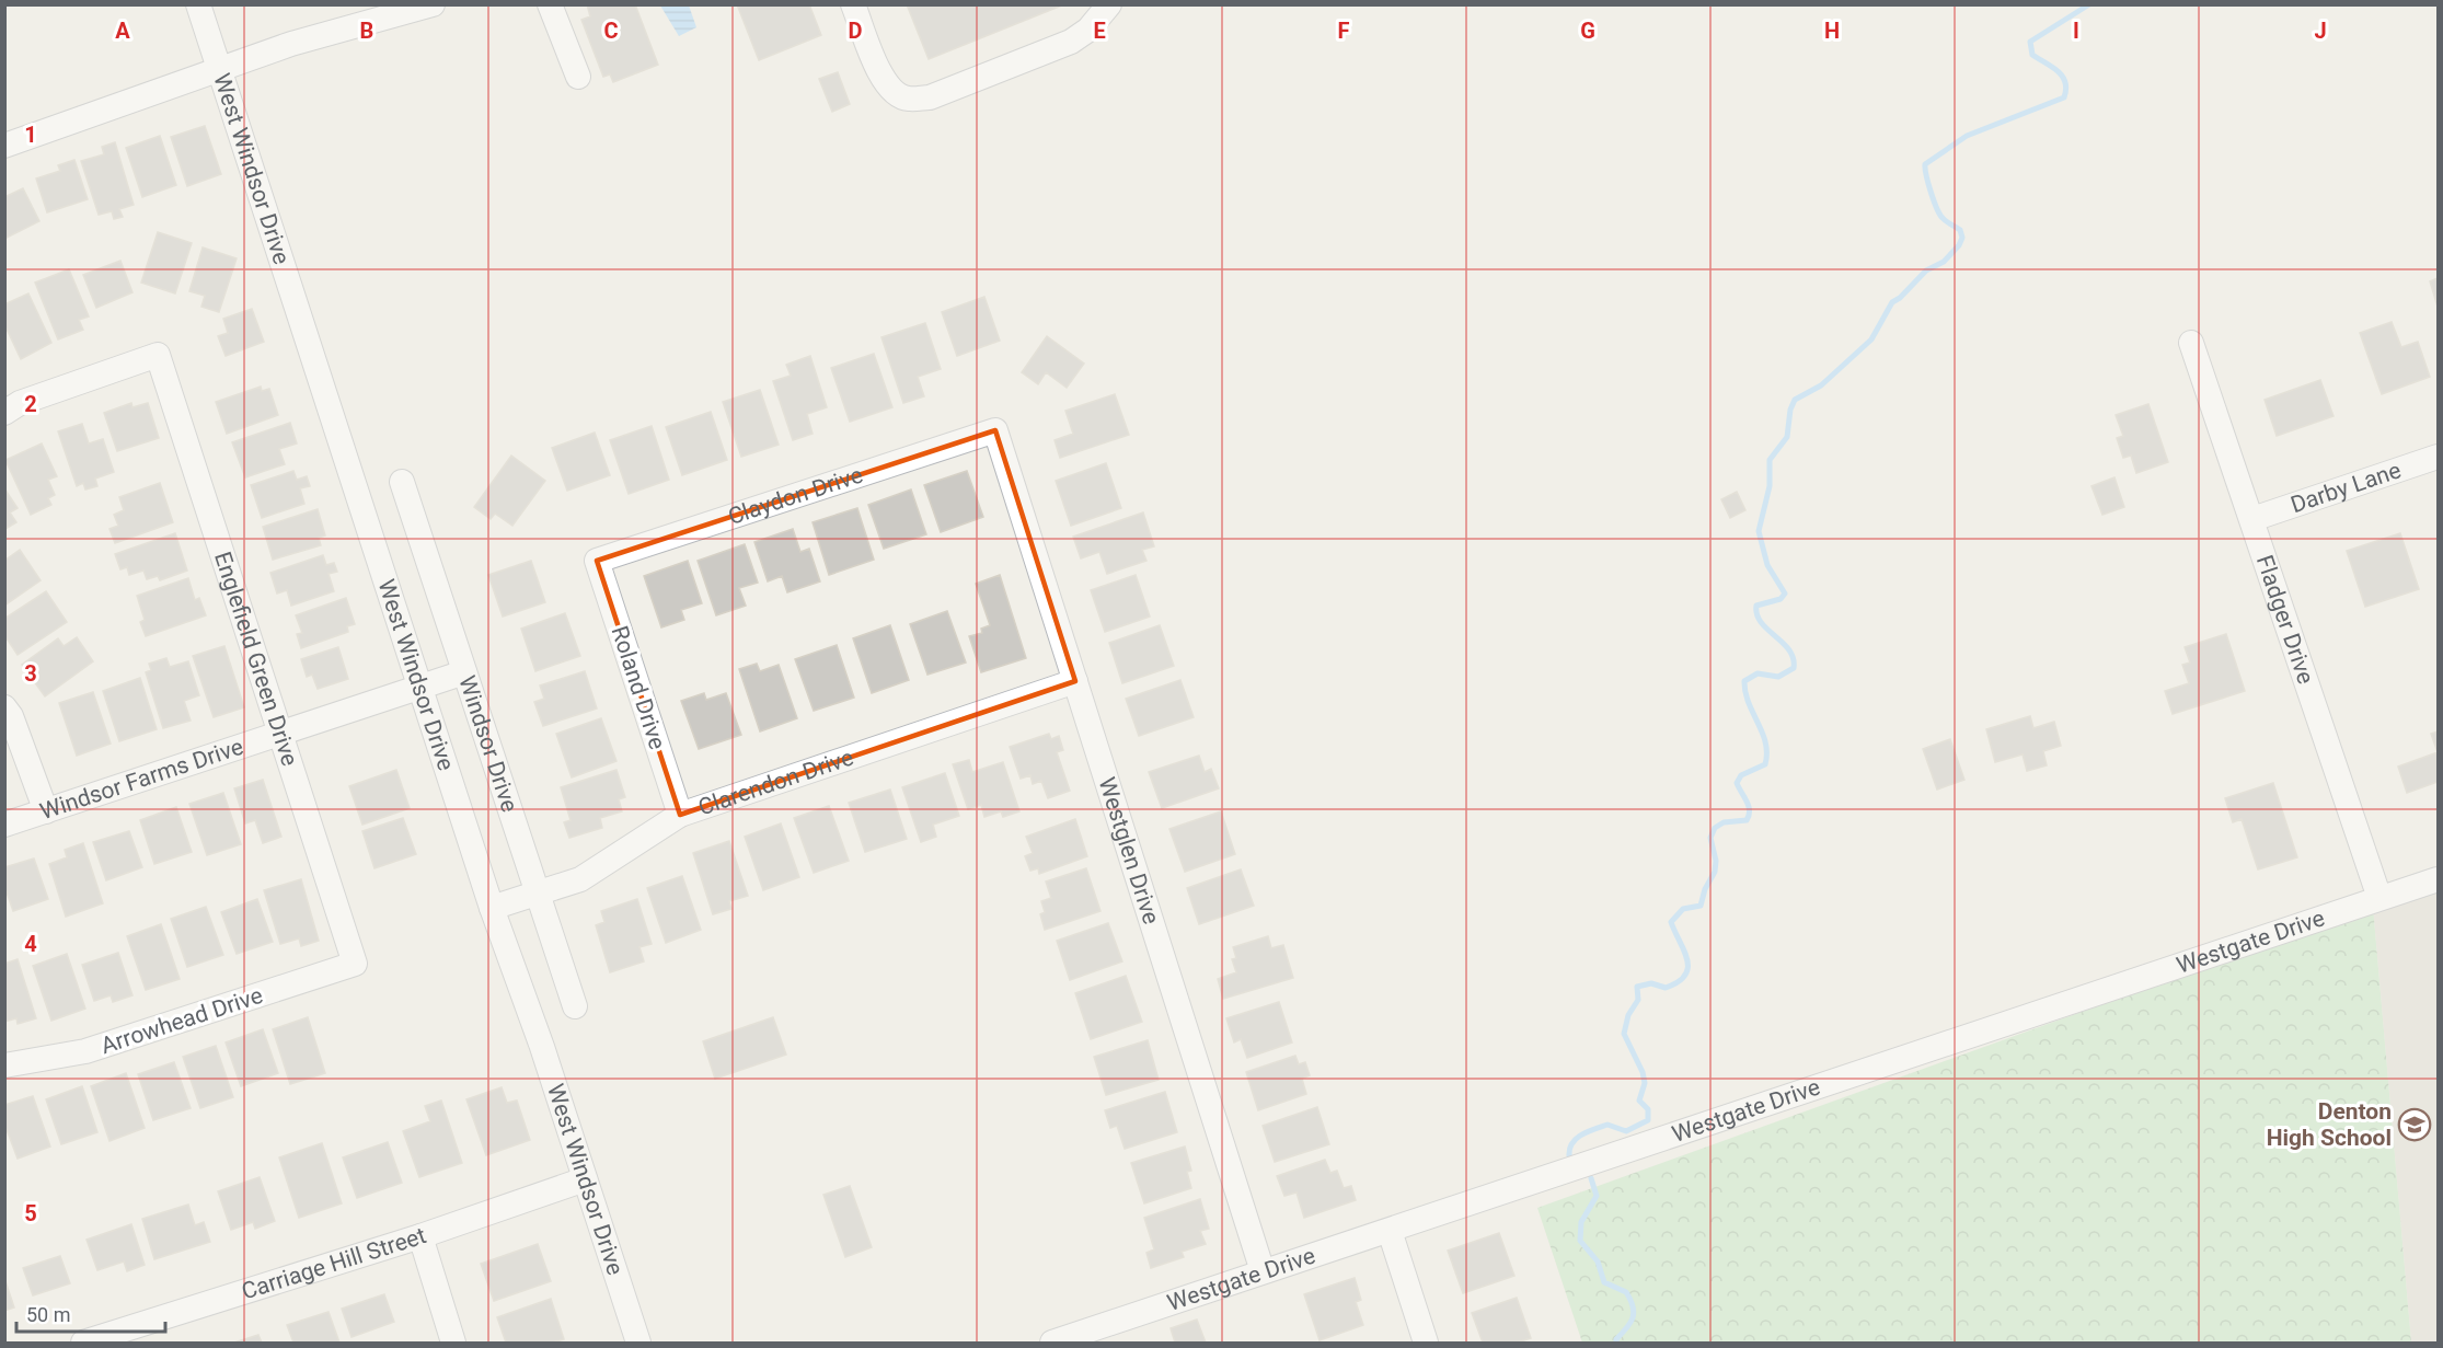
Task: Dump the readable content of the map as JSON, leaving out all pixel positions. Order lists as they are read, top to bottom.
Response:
{
  "streets": {
    "street": [
      "West Windsor Drive",
      "Darby Lane",
      "Claydon Drive",
      "Fladger Drive",
      "Englefield Green Drive",
      "Roland Drive",
      "Windsor Drive",
      "Windsor Farms Drive",
      "Clarendon Drive",
      "Westglen Drive",
      "Westgate Drive",
      "Arrowhead Drive",
      "Carriage Hill Street"
    ]
  },
  "crossings": [
    ["West Windsor Drive", "Windsor Farms Drive"],
    ["West Windsor Drive", "Clarendon Drive"],
    ["West Windsor Drive", "Carriage Hill Street"],
    ["Darby Lane", "Fladger Drive"],
    ["Claydon Drive", "Roland Drive"],
    ["Claydon Drive", "Westglen Drive"],
    ["Fladger Drive", "Westgate Drive"],
    ["Englefield Green Drive", "Windsor Farms Drive"],
    ["Englefield Green Drive", "Arrowhead Drive"],
    ["Roland Drive", "Clarendon Drive"],
    ["Windsor Drive", "Windsor Farms Drive"],
    ["Windsor Drive", "Clarendon Drive"],
    ["Clarendon Drive", "Westglen Drive"],
    ["Westglen Drive", "Westgate Drive"]
  ],
  "places": {
    "school or university": ["Denton High School"]
  },
  "scale_bar": "50 m",
  "grid": {
    "columns": [
      "A",
      "B",
      "C",
      "D",
      "E",
      "F",
      "G",
      "H",
      "I",
      "J"
    ],
    "rows": [
      "1",
      "2",
      "3",
      "4",
      "5"
    ]
  }
}
